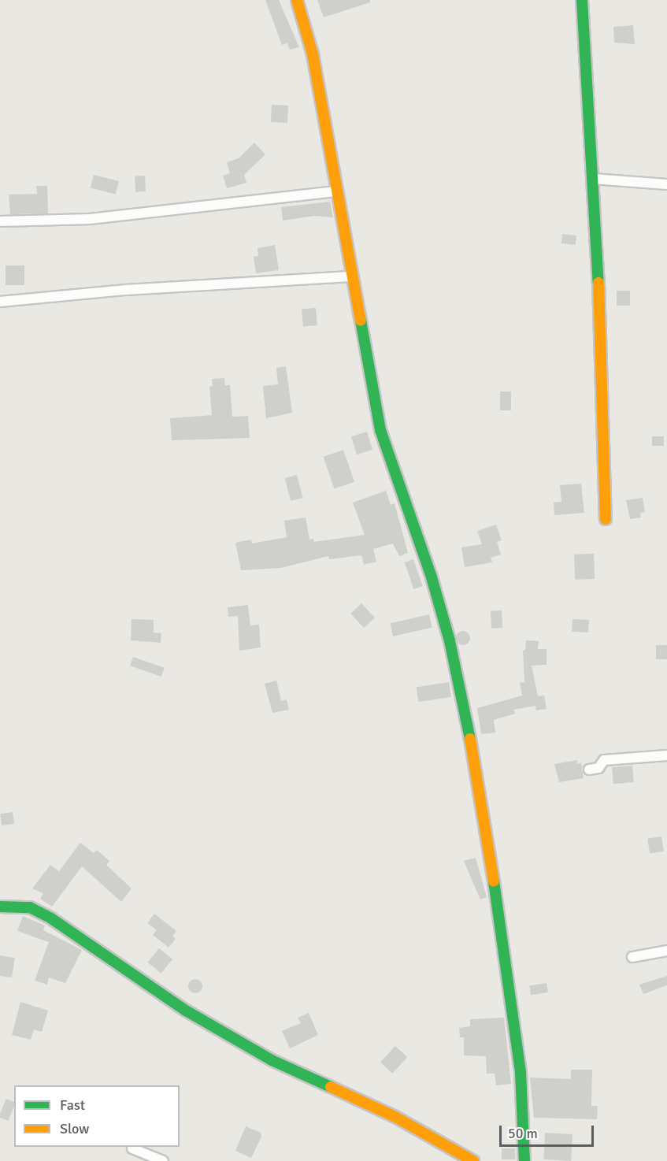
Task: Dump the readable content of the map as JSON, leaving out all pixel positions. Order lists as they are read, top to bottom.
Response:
{
  "legend": ["Fast", "Slow"],
  "scale_bar": "50 m"
}
